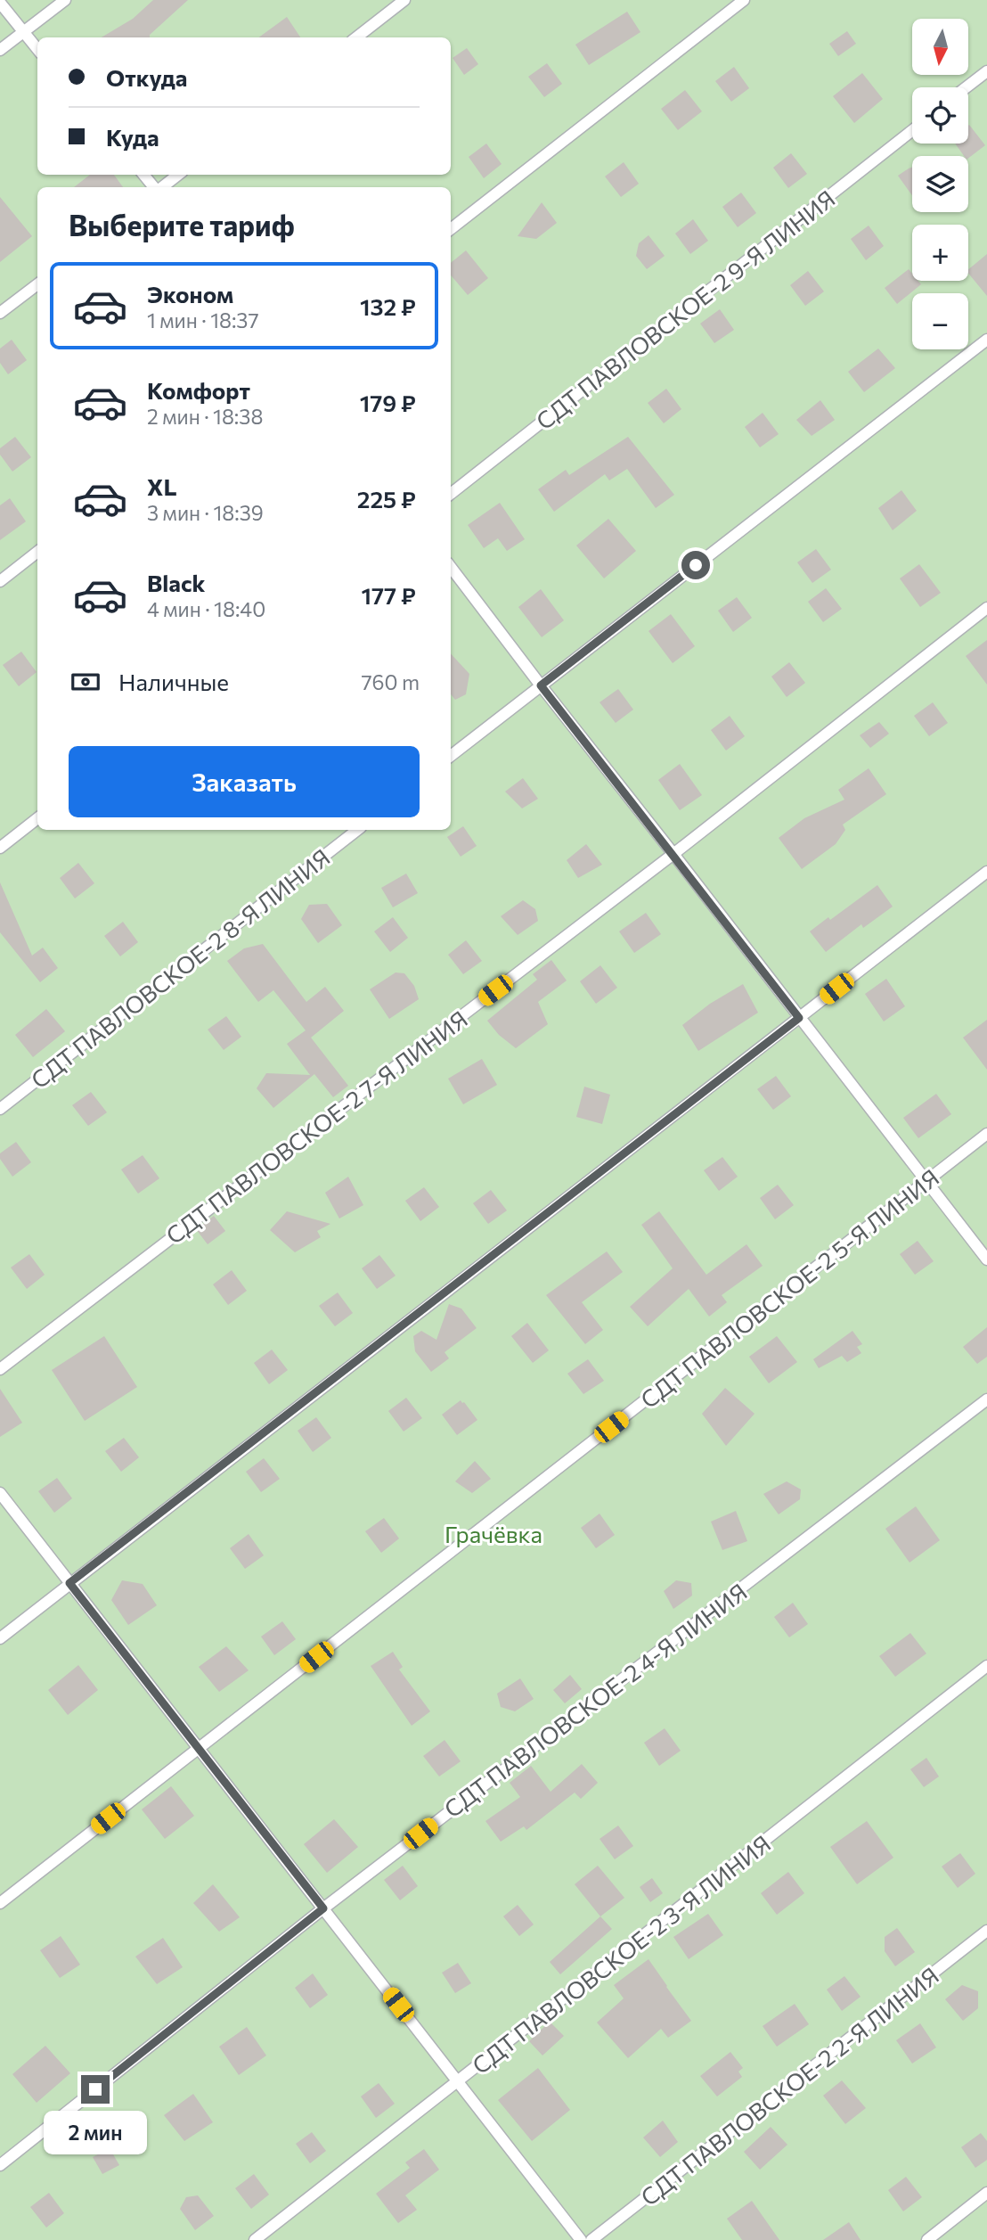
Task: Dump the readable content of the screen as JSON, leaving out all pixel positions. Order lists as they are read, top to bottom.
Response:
{
  "streets": {
    "lane": [
      "СДТ ПАВЛОВСКОЕ-2 9-Я ЛИНИЯ",
      "СДТ ПАВЛОВСКОЕ-2 8-Я ЛИНИЯ",
      "СДТ ПАВЛОВСКОЕ-2 7-Я ЛИНИЯ",
      "СДТ ПАВЛОВСКОЕ-2 5-Я ЛИНИЯ",
      "СДТ ПАВЛОВСКОЕ-2 4-Я ЛИНИЯ",
      "СДТ ПАВЛОВСКОЕ-2 3-Я ЛИНИЯ",
      "СДТ ПАВЛОВСКОЕ-2 2-Я ЛИНИЯ"
    ]
  },
  "parks": ["Грачёвка"],
  "north": "bottom",
  "page": {
    "map_buttons": ["+", "−"],
    "banner": ["Откуда", "Куда"],
    "heading": "Выберите тариф",
    "list": [
      {
        "name": "Эконом",
        "note": "1 мин · 18:37",
        "value": "132 ₽"
      },
      {
        "name": "Комфорт",
        "note": "2 мин · 18:38",
        "value": "179 ₽"
      },
      {
        "name": "XL",
        "note": "3 мин · 18:39",
        "value": "225 ₽"
      },
      {
        "name": "Black",
        "note": "4 мин · 18:40",
        "value": "177 ₽"
      }
    ],
    "pay": ["Наличные", "760 m"],
    "buttons": "Заказать",
    "bubble": "2 мин"
  }
}
